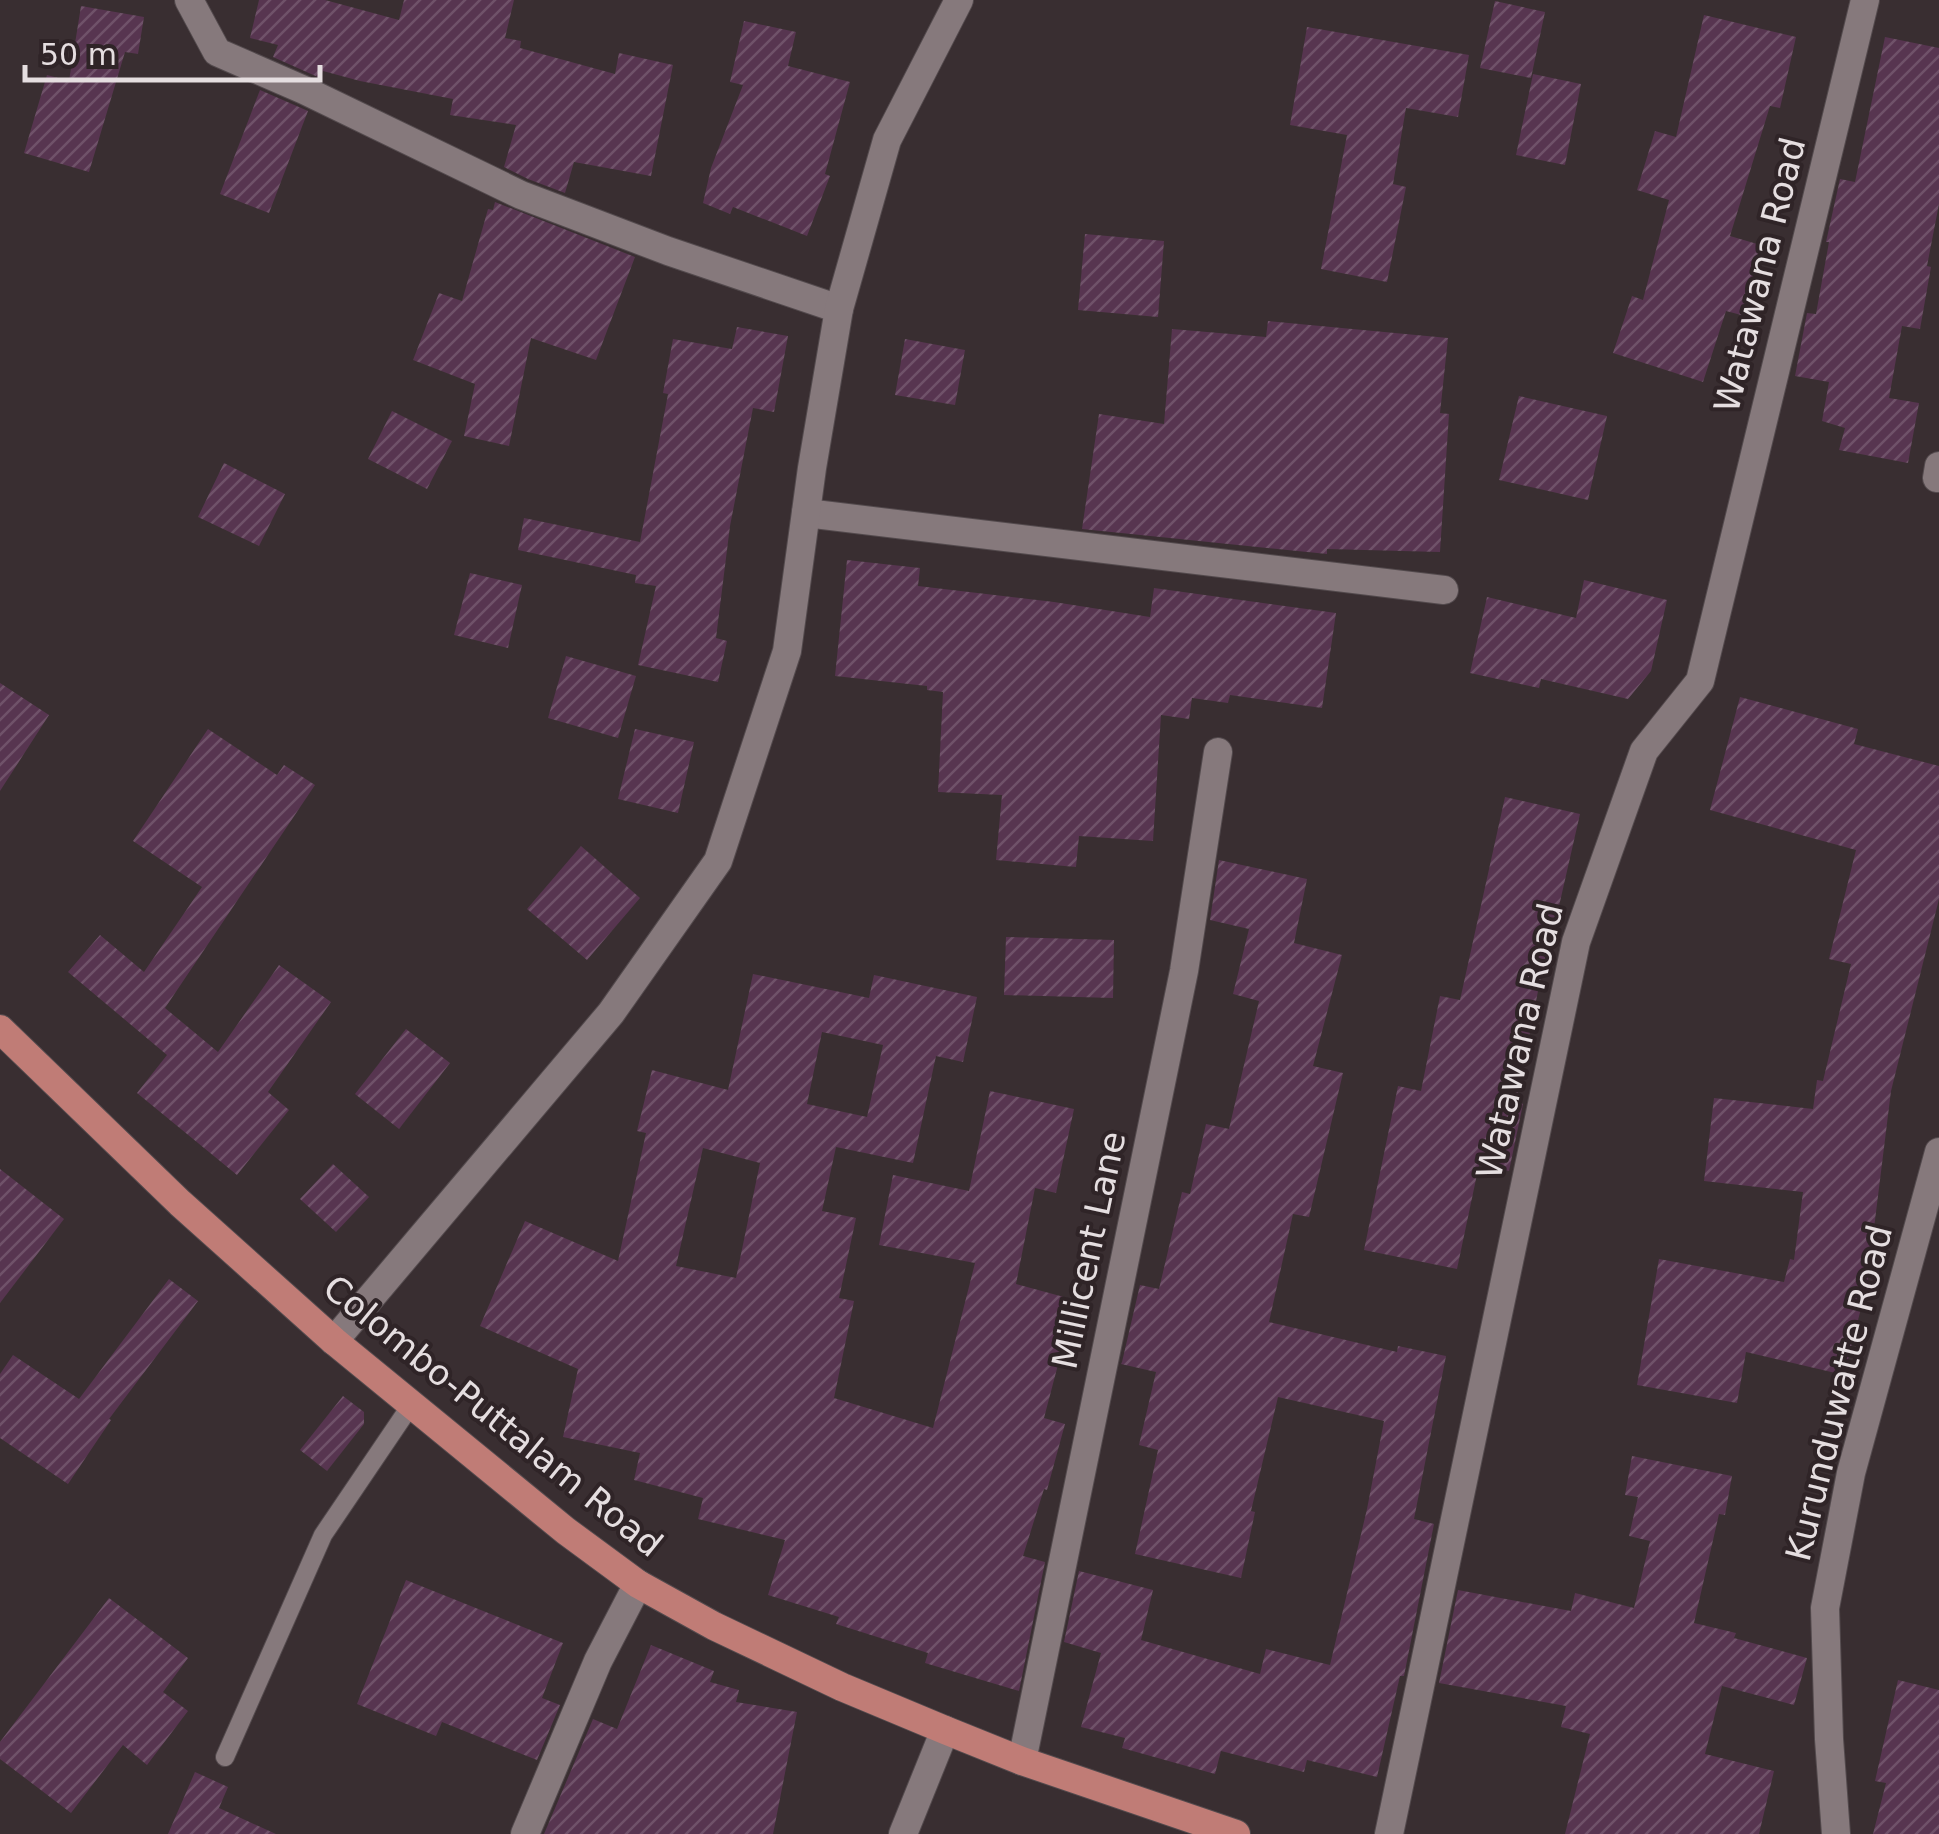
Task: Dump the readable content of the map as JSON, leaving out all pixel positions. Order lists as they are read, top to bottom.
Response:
{
  "streets": {
    "highway": ["Colombo-Puttalam Road"],
    "street": ["Watawana Road", "Millicent Lane", "Kurunduwatte Road"]
  },
  "crossings": [
    ["Millicent Lane", "Colombo-Puttalam Road"]
  ],
  "scale_bar": "50 m"
}
